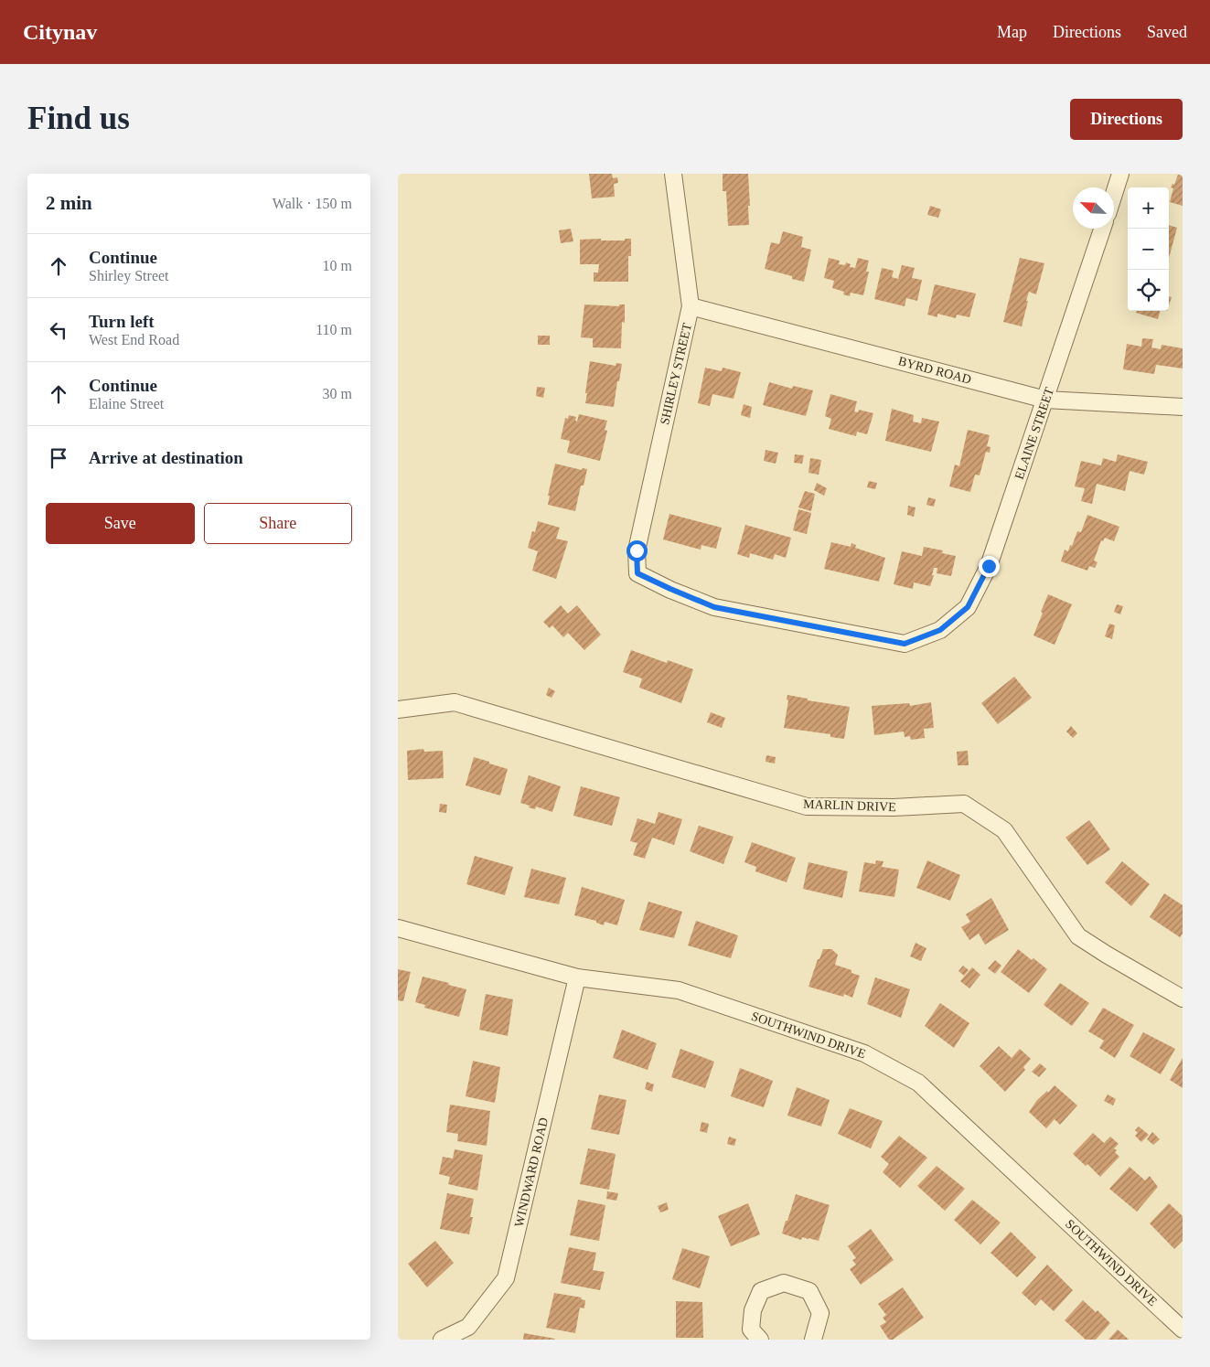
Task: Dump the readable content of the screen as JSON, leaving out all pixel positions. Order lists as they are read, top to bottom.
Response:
{
  "streets": {
    "street": [
      "BYRD ROAD",
      "SHIRLEY STREET",
      "ELAINE STREET",
      "MARLIN DRIVE",
      "SOUTHWIND DRIVE",
      "WINDWARD ROAD"
    ]
  },
  "crossings": [
    ["BYRD ROAD", "SHIRLEY STREET"],
    ["BYRD ROAD", "ELAINE STREET"],
    ["SHIRLEY STREET", "ELAINE STREET"],
    ["SOUTHWIND DRIVE", "WINDWARD ROAD"]
  ],
  "north": "top left",
  "page": {
    "header": "Citynav",
    "nav": ["Map", "Directions", "Saved"],
    "buttons": [
      "Directions",
      ["Save", "Share"]
    ],
    "title": "Find us",
    "heading": ["2 min", "Walk · 150 m"],
    "map_buttons": ["+", "−"],
    "list": [
      ["Continue", "Shirley Street", "10 m"],
      ["Turn left", "West End Road", "110 m"],
      ["Continue", "Elaine Street", "30 m"],
      "Arrive at destination"
    ]
  }
}
